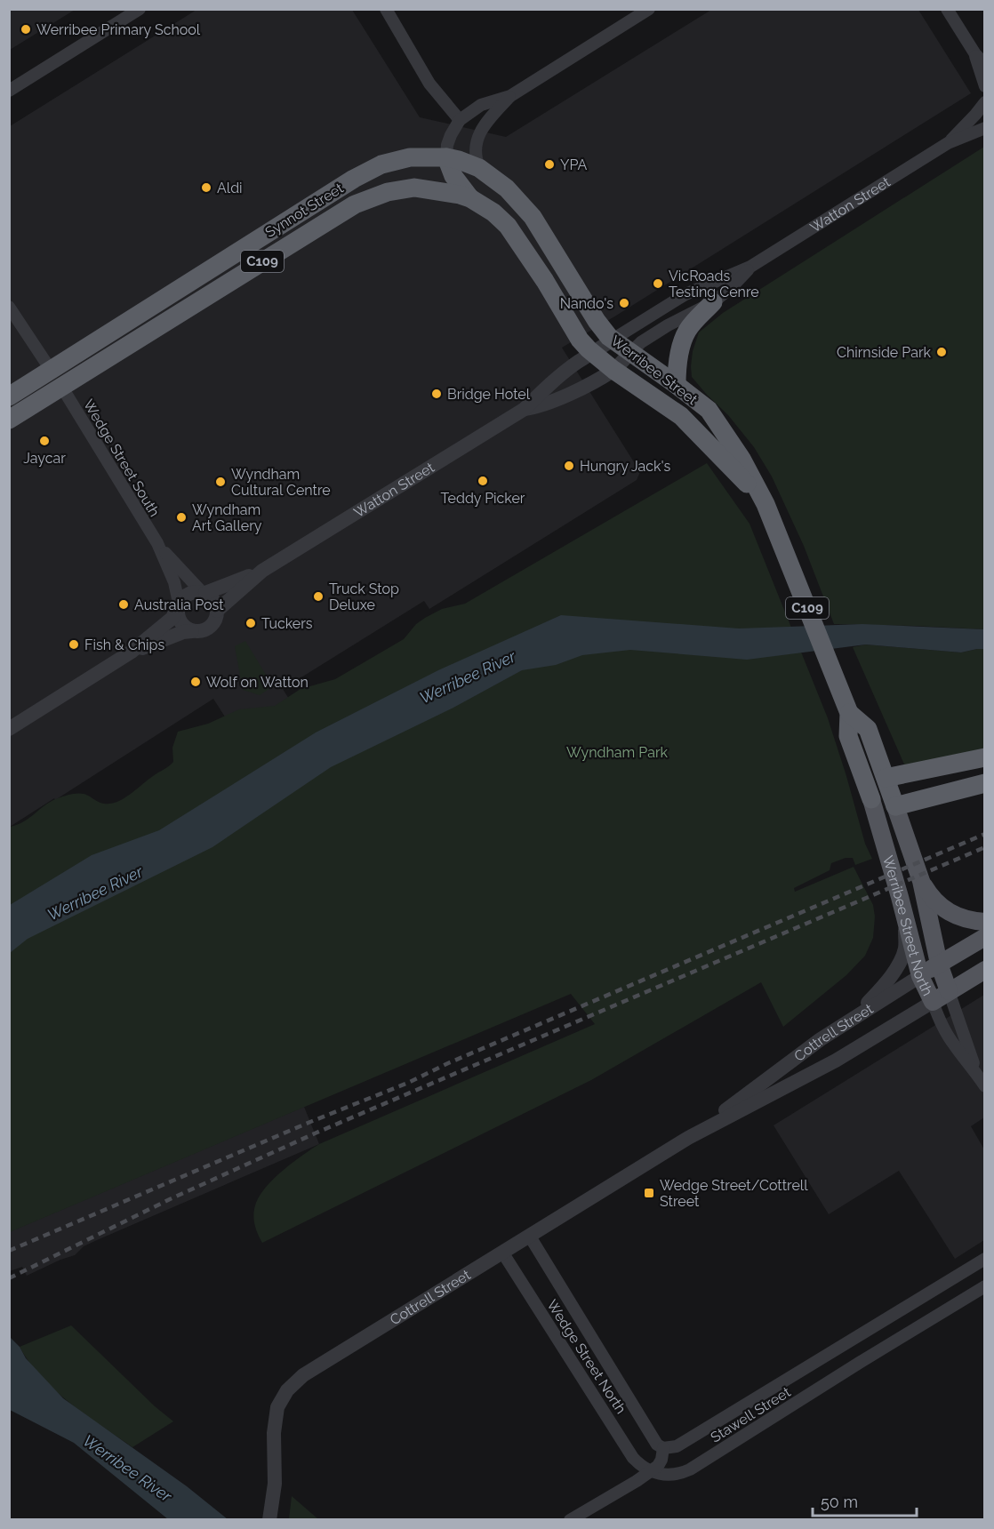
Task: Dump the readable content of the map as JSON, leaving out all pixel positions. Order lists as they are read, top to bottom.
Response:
{
  "streets": {
    "highway": ["Synnot Street", "C109", "Werribee Street"],
    "main road": ["Werribee Street North", "Cottrell Street"],
    "street": [
      "Watton Street",
      "Wedge Street South",
      "Wedge Street North",
      "Stawell Street"
    ]
  },
  "crossings": [
    ["Watton Street", "Werribee Street"],
    ["Watton Street", "Wedge Street South"],
    ["Synnot Street", "Werribee Street"],
    ["Synnot Street", "Wedge Street South"],
    ["Werribee Street", "Werribee Street North"],
    ["Werribee Street North", "Cottrell Street"],
    ["Cottrell Street", "Wedge Street North"],
    ["Wedge Street North", "Stawell Street"]
  ],
  "water": ["Werribee River"],
  "parks": ["Wyndham Park"],
  "places": {
    "other": [
      "Werribee Primary School",
      "YPA",
      "Aldi",
      "VicRoads Testing Cenre",
      "Nando's",
      "Chirnside Park",
      "Bridge Hotel",
      "Jaycar",
      "Hungry Jack's",
      "Teddy Picker",
      "Wyndham Cultural Centre",
      "Wyndham Art Gallery",
      "Truck Stop Deluxe",
      "Australia Post",
      "Tuckers",
      "Fish & Chips",
      "Wolf on Watton"
    ],
    "transit": ["Wedge Street/Cottrell Street"]
  },
  "scale_bar": "50 m"
}
